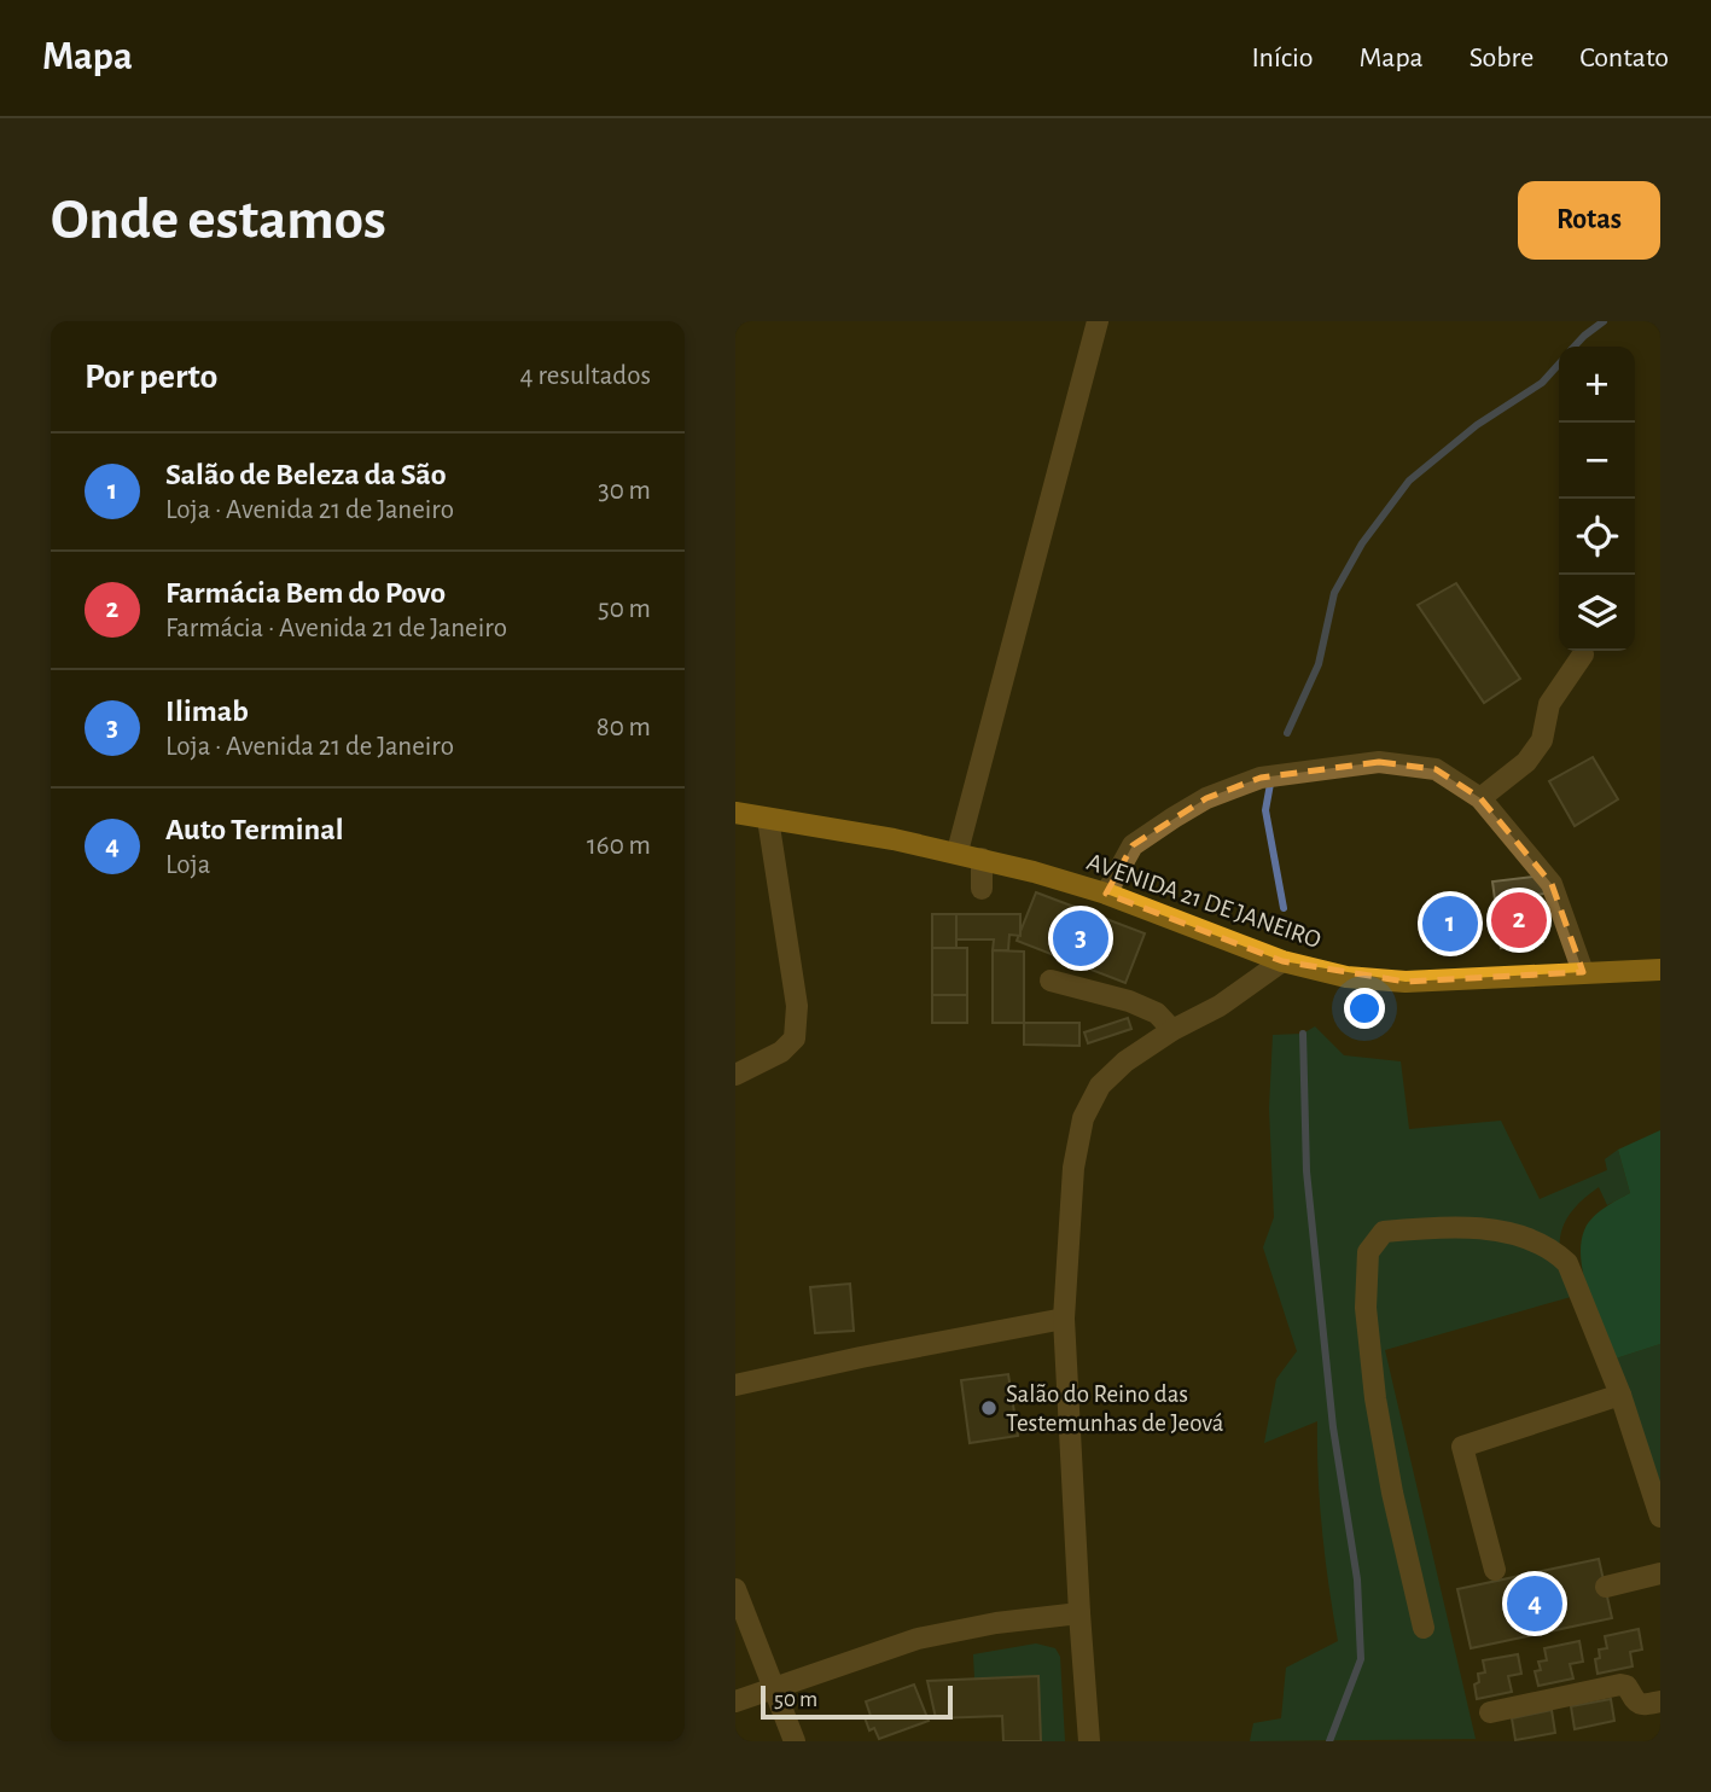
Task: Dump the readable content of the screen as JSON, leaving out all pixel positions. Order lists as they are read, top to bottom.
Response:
{
  "streets": {
    "main road": ["AVENIDA 21 DE JANEIRO"]
  },
  "places": ["Salão do Reino das Testemunhas de Jeová"],
  "scale_bar": "50 m",
  "page": {
    "header": "Mapa",
    "nav": [
      "Início",
      "Mapa",
      "Sobre",
      "Contato"
    ],
    "buttons": "Rotas",
    "title": "Onde estamos",
    "heading": ["Por perto", "4 resultados"],
    "map_buttons": ["+", "−"],
    "list": [
      {
        "mark": "1",
        "name": "Salão de Beleza da São",
        "note": "Loja · Avenida 21 de Janeiro",
        "value": "30 m"
      },
      {
        "mark": "2",
        "name": "Farmácia Bem do Povo",
        "note": "Farmácia · Avenida 21 de Janeiro",
        "value": "50 m"
      },
      {
        "mark": "3",
        "name": "Ilimab",
        "note": "Loja · Avenida 21 de Janeiro",
        "value": "80 m"
      },
      {
        "mark": "4",
        "name": "Auto Terminal",
        "note": "Loja",
        "value": "160 m"
      }
    ],
    "pins": [
      "2",
      "1",
      "3",
      "4"
    ],
    "scale": "50 m"
  }
}
